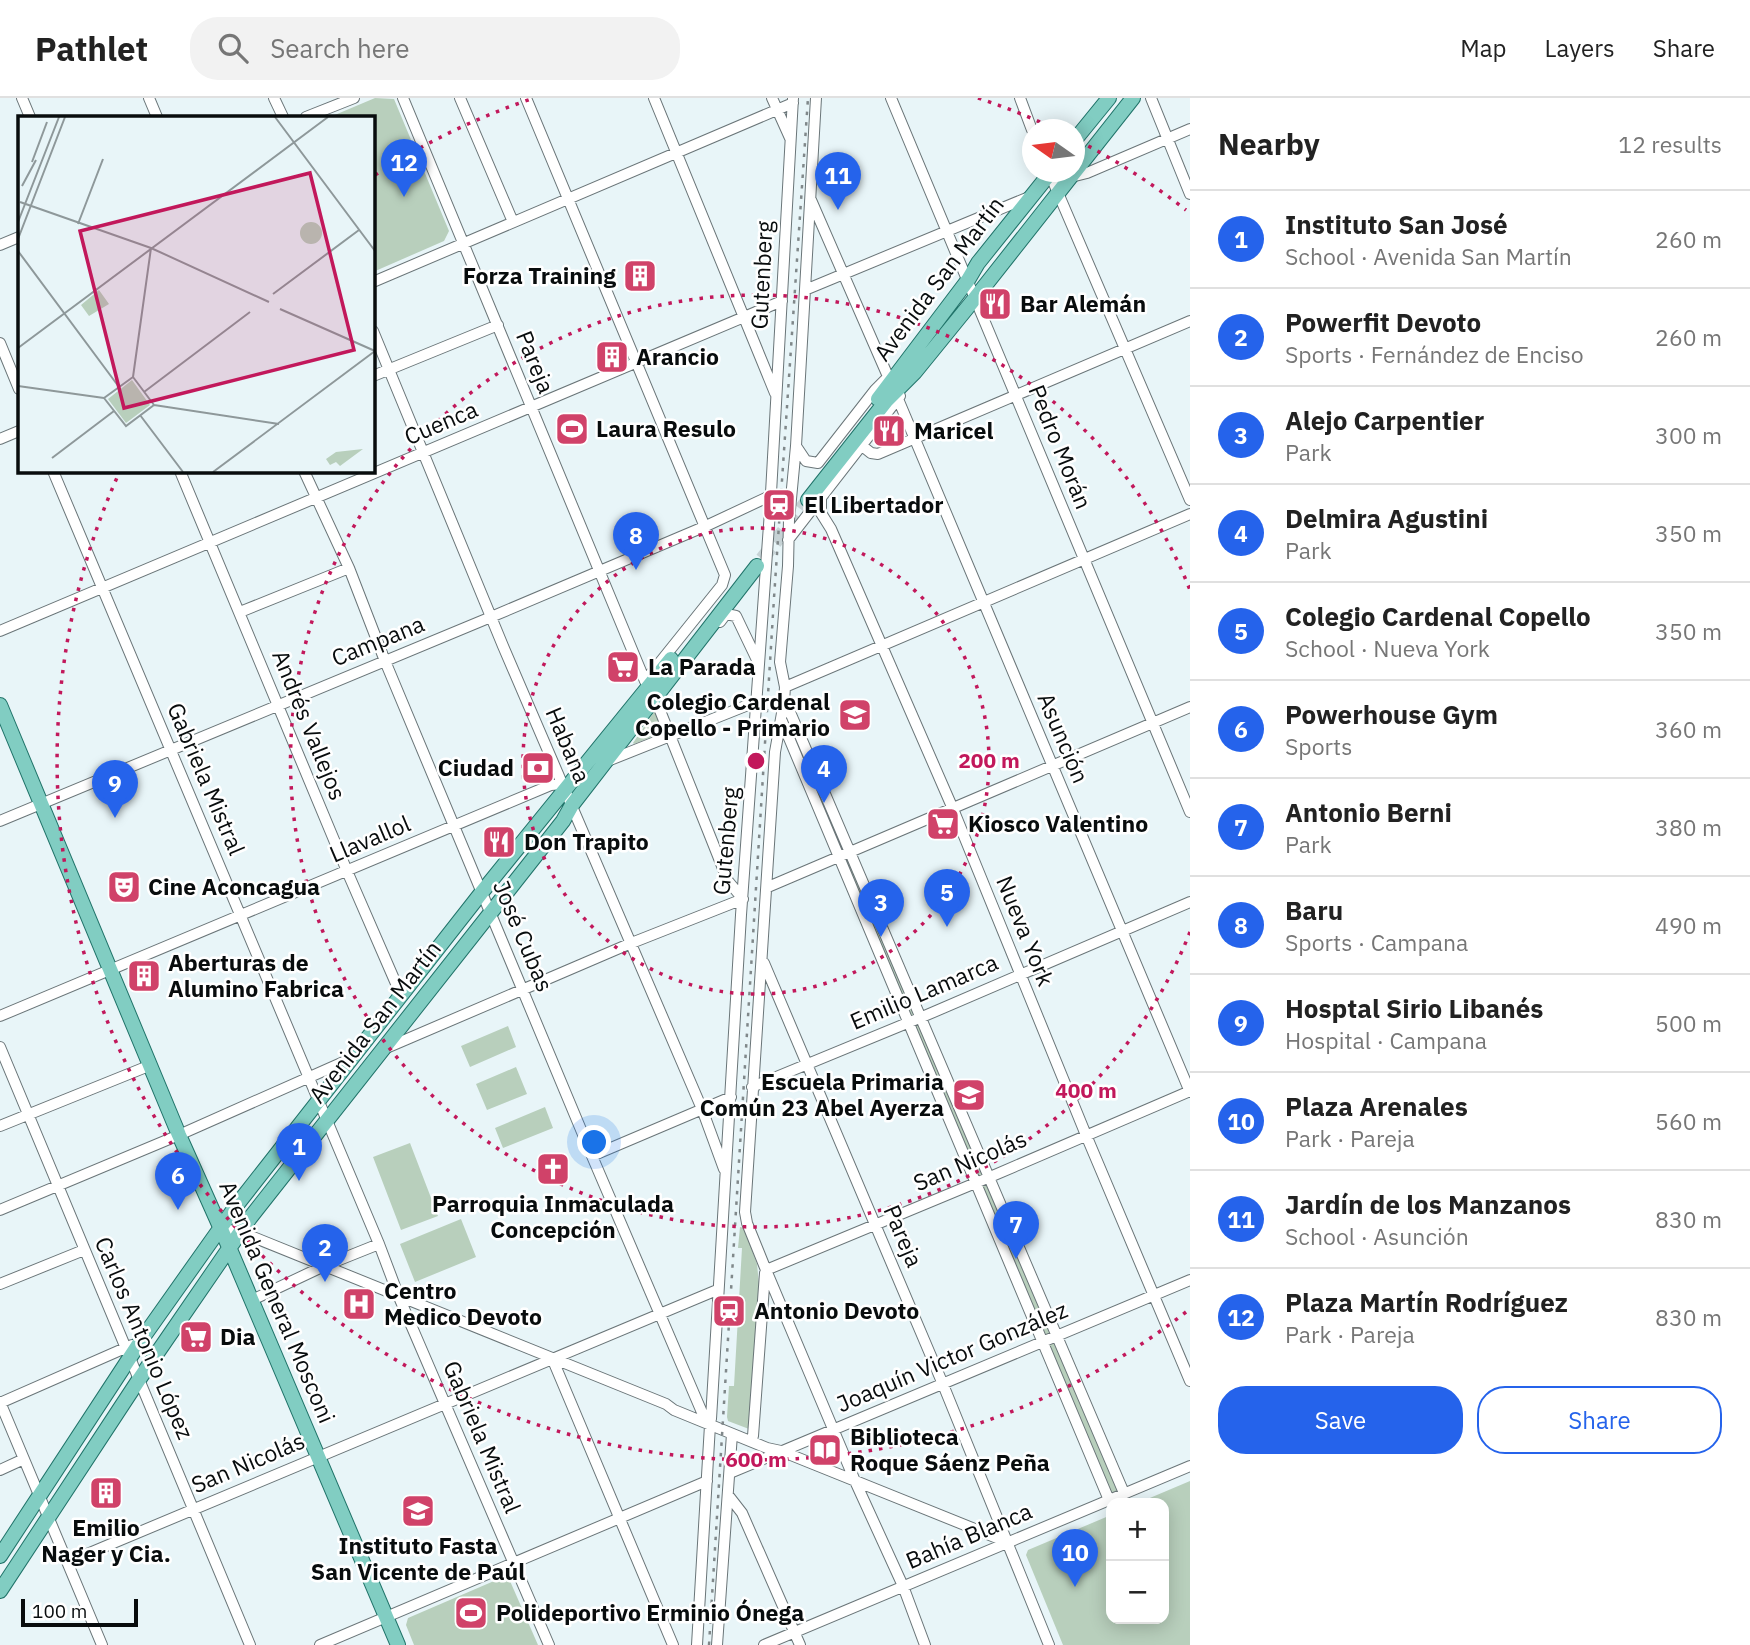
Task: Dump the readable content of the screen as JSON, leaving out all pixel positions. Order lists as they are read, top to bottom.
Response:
{
  "streets": {
    "main road": ["Avenida San Martín", "Avenida General Mosconi"],
    "street": [
      "Gutenberg",
      "Pareja",
      "Cuenca",
      "Pedro Morán",
      "Campana",
      "Andrés Vallejos",
      "Asunción",
      "Habana",
      "Gabriela Mistral",
      "Llavallol",
      "Nueva York",
      "José Cubas",
      "Emilio Lamarca",
      "San Nicolás",
      "Carlos Antonio López",
      "Joaquín Victor González",
      "Bahía Blanca"
    ]
  },
  "crossings": [
    ["Gutenberg", "Avenida San Martín"],
    ["Gutenberg", "Pareja"],
    ["Gutenberg", "Cuenca"],
    ["Gutenberg", "Campana"],
    ["Gutenberg", "Habana"],
    ["Gutenberg", "José Cubas"],
    ["Gutenberg", "Emilio Lamarca"],
    ["Gutenberg", "San Nicolás"],
    ["Avenida San Martín", "Pareja"],
    ["Avenida San Martín", "Pedro Morán"],
    ["Avenida San Martín", "Campana"],
    ["Avenida San Martín", "Andrés Vallejos"],
    ["Avenida San Martín", "Asunción"],
    ["Avenida San Martín", "Habana"],
    ["Avenida San Martín", "Gabriela Mistral"],
    ["Avenida San Martín", "Llavallol"],
    ["Avenida San Martín", "Nueva York"],
    ["Avenida San Martín", "José Cubas"],
    ["Avenida San Martín", "Avenida General Mosconi"],
    ["Avenida San Martín", "Carlos Antonio López"],
    ["Pareja", "Cuenca"],
    ["Pareja", "Campana"],
    ["Pareja", "Emilio Lamarca"],
    ["Pareja", "San Nicolás"],
    ["Pareja", "Joaquín Victor González"],
    ["Pareja", "Bahía Blanca"],
    ["Cuenca", "Andrés Vallejos"],
    ["Cuenca", "Habana"],
    ["Cuenca", "Gabriela Mistral"],
    ["Cuenca", "José Cubas"],
    ["Campana", "Andrés Vallejos"],
    ["Campana", "Habana"],
    ["Campana", "Gabriela Mistral"],
    ["Campana", "José Cubas"],
    ["Campana", "Avenida General Mosconi"],
    ["Andrés Vallejos", "Llavallol"],
    ["Asunción", "Emilio Lamarca"],
    ["Asunción", "San Nicolás"],
    ["Habana", "Llavallol"],
    ["Gabriela Mistral", "Llavallol"],
    ["Gabriela Mistral", "San Nicolás"],
    ["Llavallol", "José Cubas"],
    ["Llavallol", "Avenida General Mosconi"],
    ["Nueva York", "Emilio Lamarca"],
    ["Nueva York", "San Nicolás"],
    ["Nueva York", "Joaquín Victor González"],
    ["José Cubas", "San Nicolás"],
    ["San Nicolás", "Avenida General Mosconi"],
    ["San Nicolás", "Carlos Antonio López"]
  ],
  "places": {
    "building": [
      "Forza Training",
      "Arancio",
      "Aberturas de Alumino Fabrica",
      "Emilio Nager y Cia."
    ],
    "restaurant": ["Bar Alemán", "Maricel", "Don Trapito"],
    "sports": ["Laura Resulo", "Polideportivo Erminio Ónega"],
    "station": ["El Libertador", "Antonio Devoto"],
    "supermarket": ["La Parada", "Kiosco Valentino", "Dia"],
    "school or university": ["Colegio Cardenal Copello - Primario", "Escuela Primaria Común 23 Abel Ayerza", "Instituto Fasta San Vicente de Paúl"],
    "bank": ["Ciudad"],
    "theatre": ["Cine Aconcagua"],
    "church": ["Parroquia Inmaculada Concepción"],
    "hospital": ["Centro Medico Devoto"],
    "library": ["Biblioteca Roque Sáenz Peña"]
  },
  "scale_bar": "100 m",
  "north": "left",
  "page": {
    "header": "Pathlet",
    "search": "Search here",
    "nav": ["Map", "Layers", "Share"],
    "heading": ["Nearby", "12 results"],
    "pins": [
      "12",
      "11",
      "8",
      "4",
      "9",
      "5",
      "3",
      "1",
      "6",
      "7",
      "2",
      "10"
    ],
    "list": [
      {
        "mark": "1",
        "name": "Instituto San José",
        "note": "School · Avenida San Martín",
        "value": "260 m"
      },
      {
        "mark": "2",
        "name": "Powerfit Devoto",
        "note": "Sports · Fernández de Enciso",
        "value": "260 m"
      },
      {
        "mark": "3",
        "name": "Alejo Carpentier",
        "note": "Park",
        "value": "300 m"
      },
      {
        "mark": "4",
        "name": "Delmira Agustini",
        "note": "Park",
        "value": "350 m"
      },
      {
        "mark": "5",
        "name": "Colegio Cardenal Copello",
        "note": "School · Nueva York",
        "value": "350 m"
      },
      {
        "mark": "6",
        "name": "Powerhouse Gym",
        "note": "Sports",
        "value": "360 m"
      },
      {
        "mark": "7",
        "name": "Antonio Berni",
        "note": "Park",
        "value": "380 m"
      },
      {
        "mark": "8",
        "name": "Baru",
        "note": "Sports · Campana",
        "value": "490 m"
      },
      {
        "mark": "9",
        "name": "Hosptal Sirio Libanés",
        "note": "Hospital · Campana",
        "value": "500 m"
      },
      {
        "mark": "10",
        "name": "Plaza Arenales",
        "note": "Park · Pareja",
        "value": "560 m"
      },
      {
        "mark": "11",
        "name": "Jardín de los Manzanos",
        "note": "School · Asunción",
        "value": "830 m"
      },
      {
        "mark": "12",
        "name": "Plaza Martín Rodríguez",
        "note": "Park · Pareja",
        "value": "830 m"
      }
    ],
    "buttons": ["Save", "Share"],
    "map_buttons": ["+", "−"],
    "scale": "100 m"
  },
  "rings": ["200 m", "400 m", "600 m"]
}
